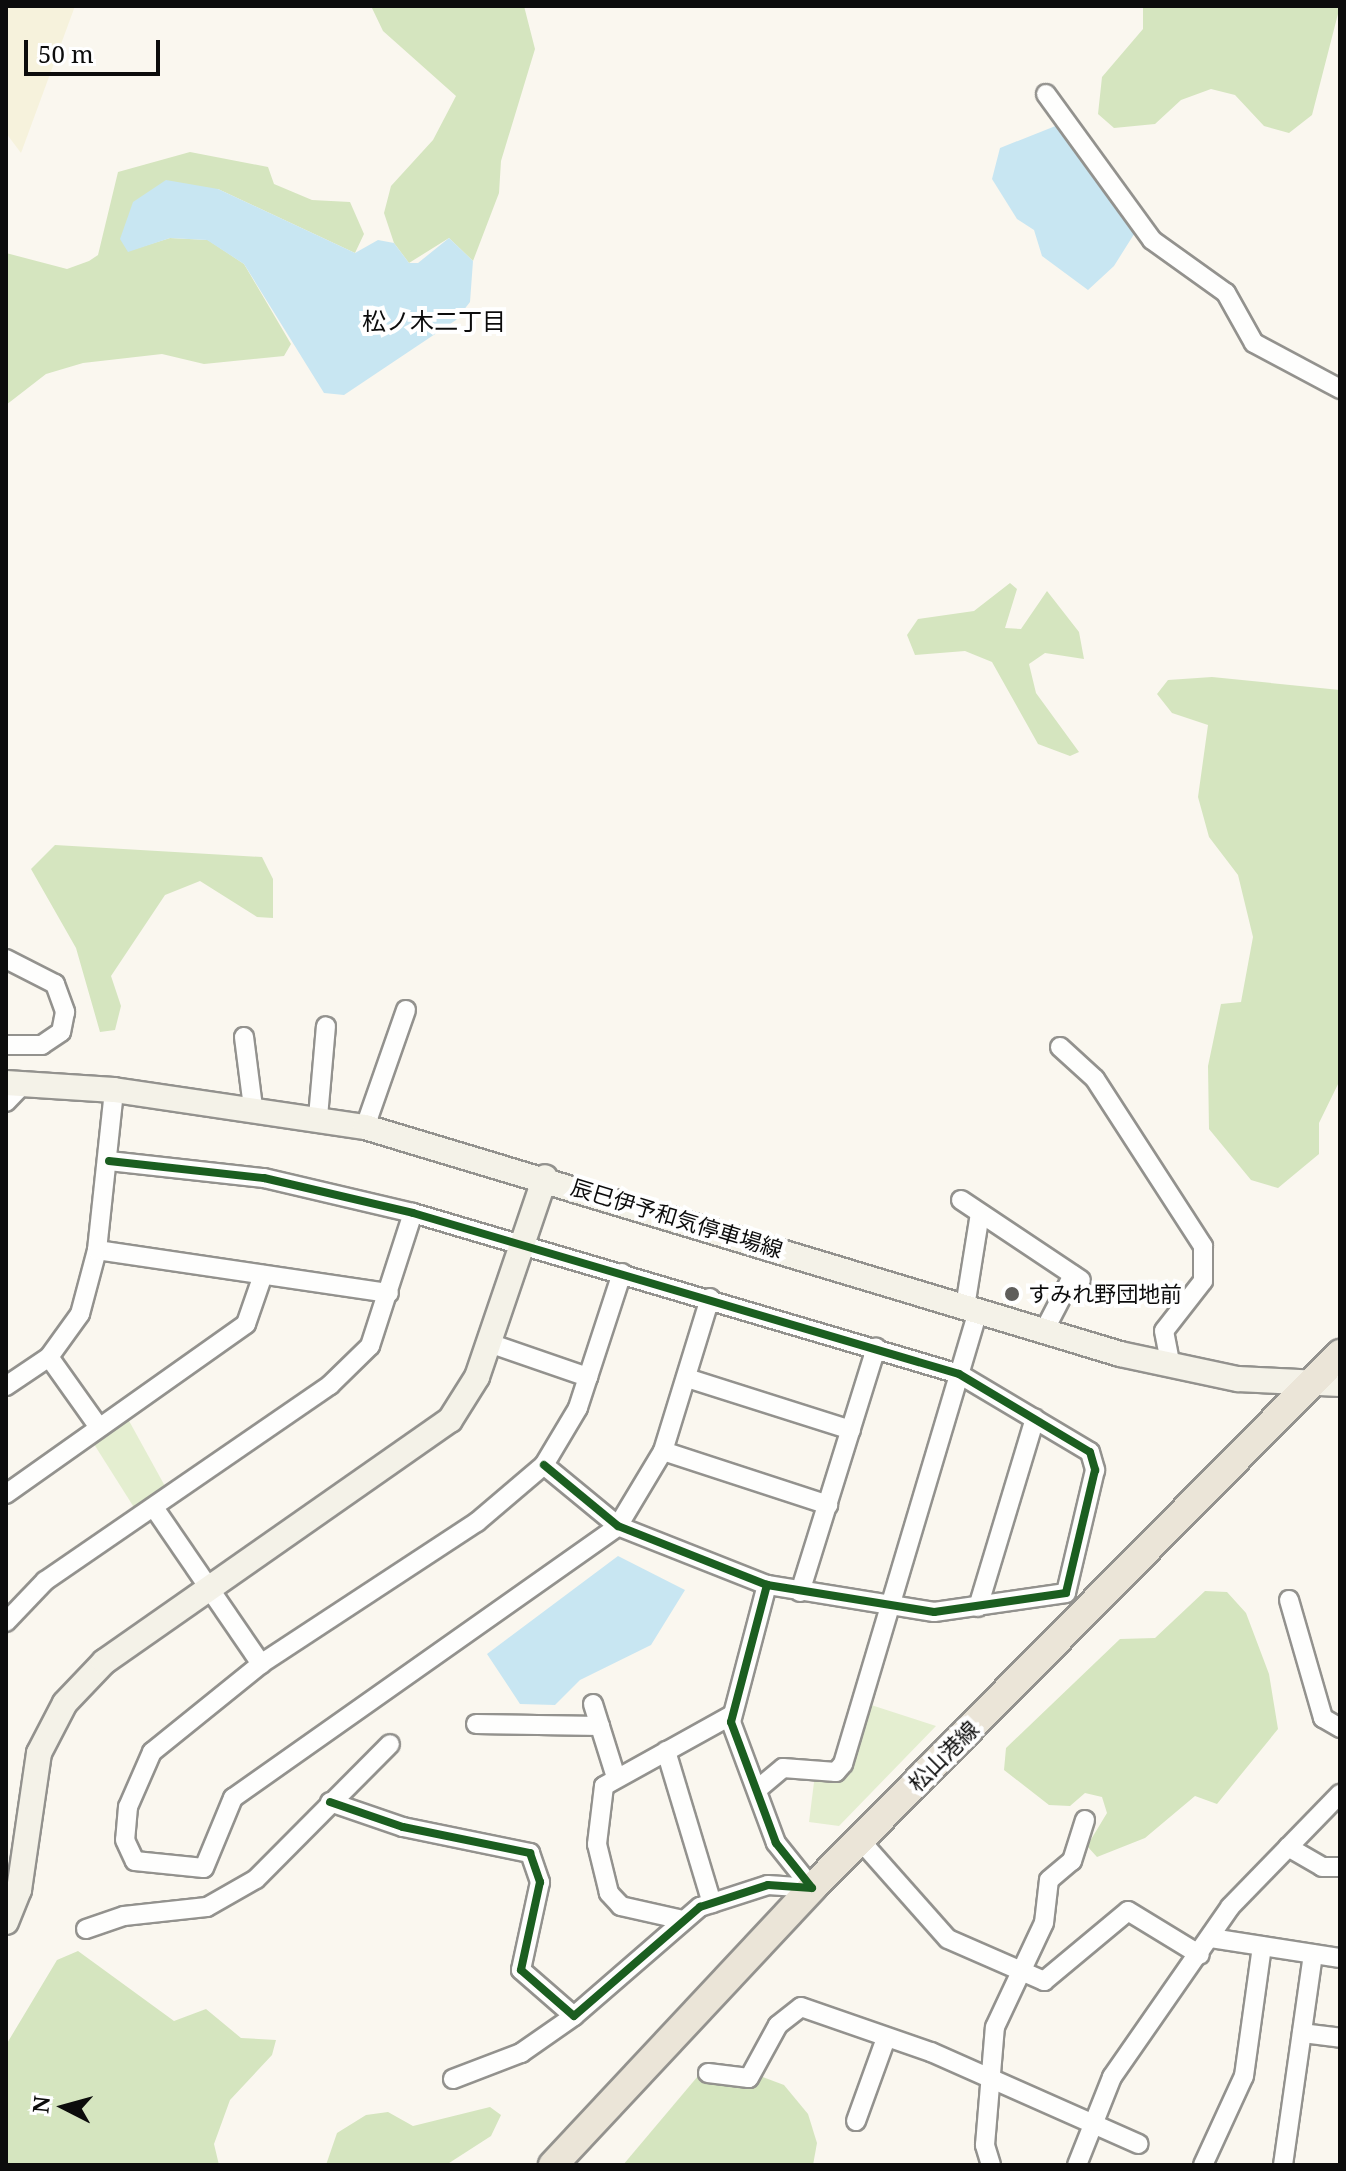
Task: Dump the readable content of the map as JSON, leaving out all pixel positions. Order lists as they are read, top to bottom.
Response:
{
  "streets": {
    "main road": ["辰巳伊予和気停車場線", "松山港線"]
  },
  "crossings": [
    ["辰巳伊予和気停車場線", "松山港線"]
  ],
  "districts": ["松ノ木二丁目"],
  "places": ["すみれ野団地前"],
  "scale_bar": "50 m",
  "north": "left"
}
